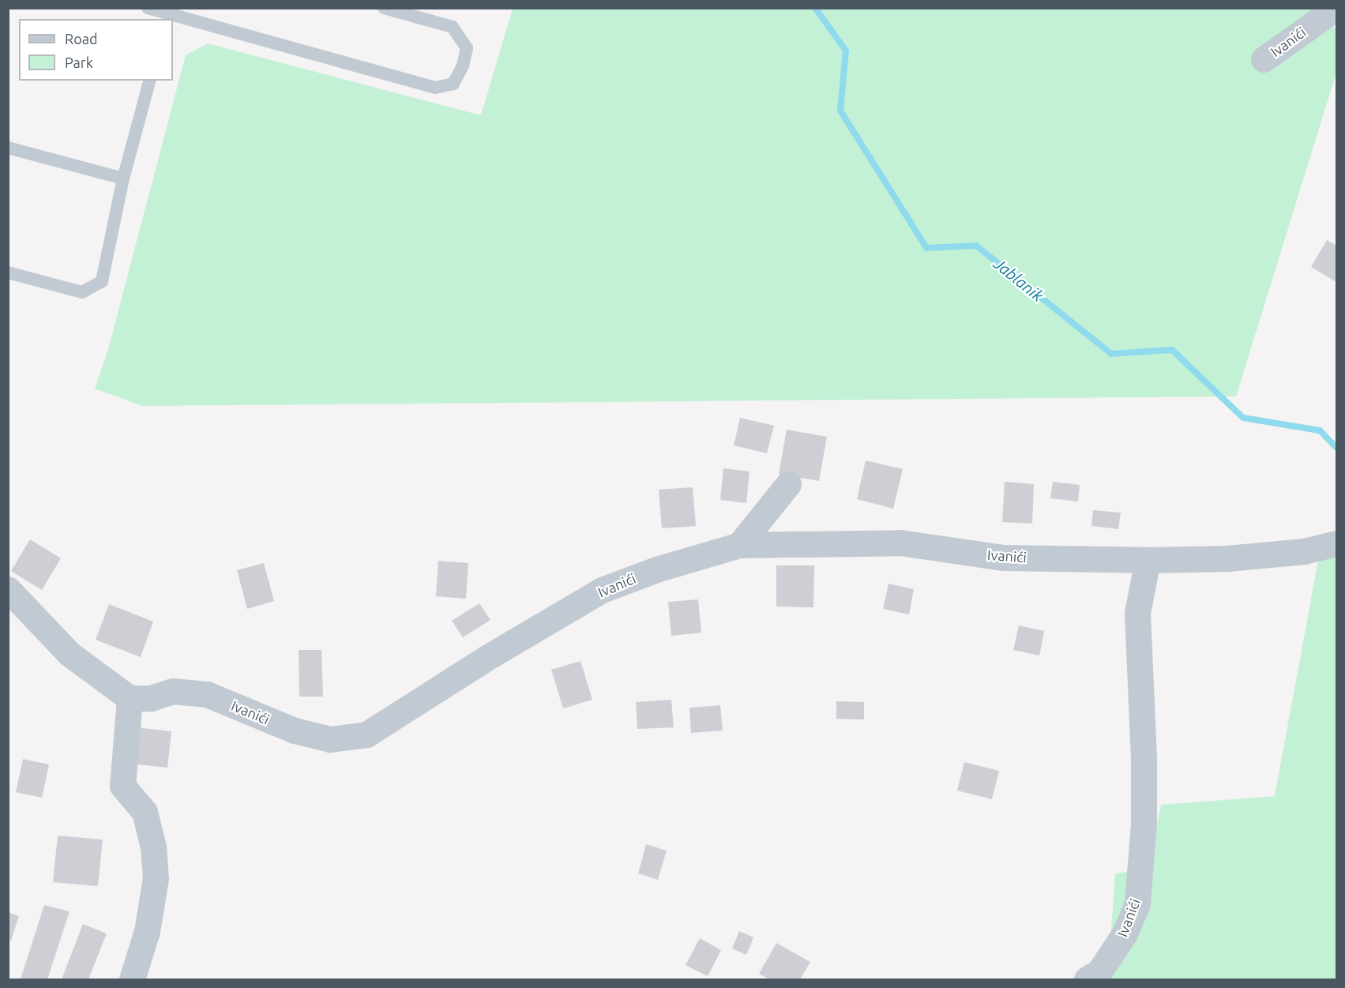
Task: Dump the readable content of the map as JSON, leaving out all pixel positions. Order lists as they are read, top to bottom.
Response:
{
  "streets": {
    "street": ["Ivanići"]
  },
  "water": ["Jablanik"],
  "legend": ["Road", "Park"]
}
